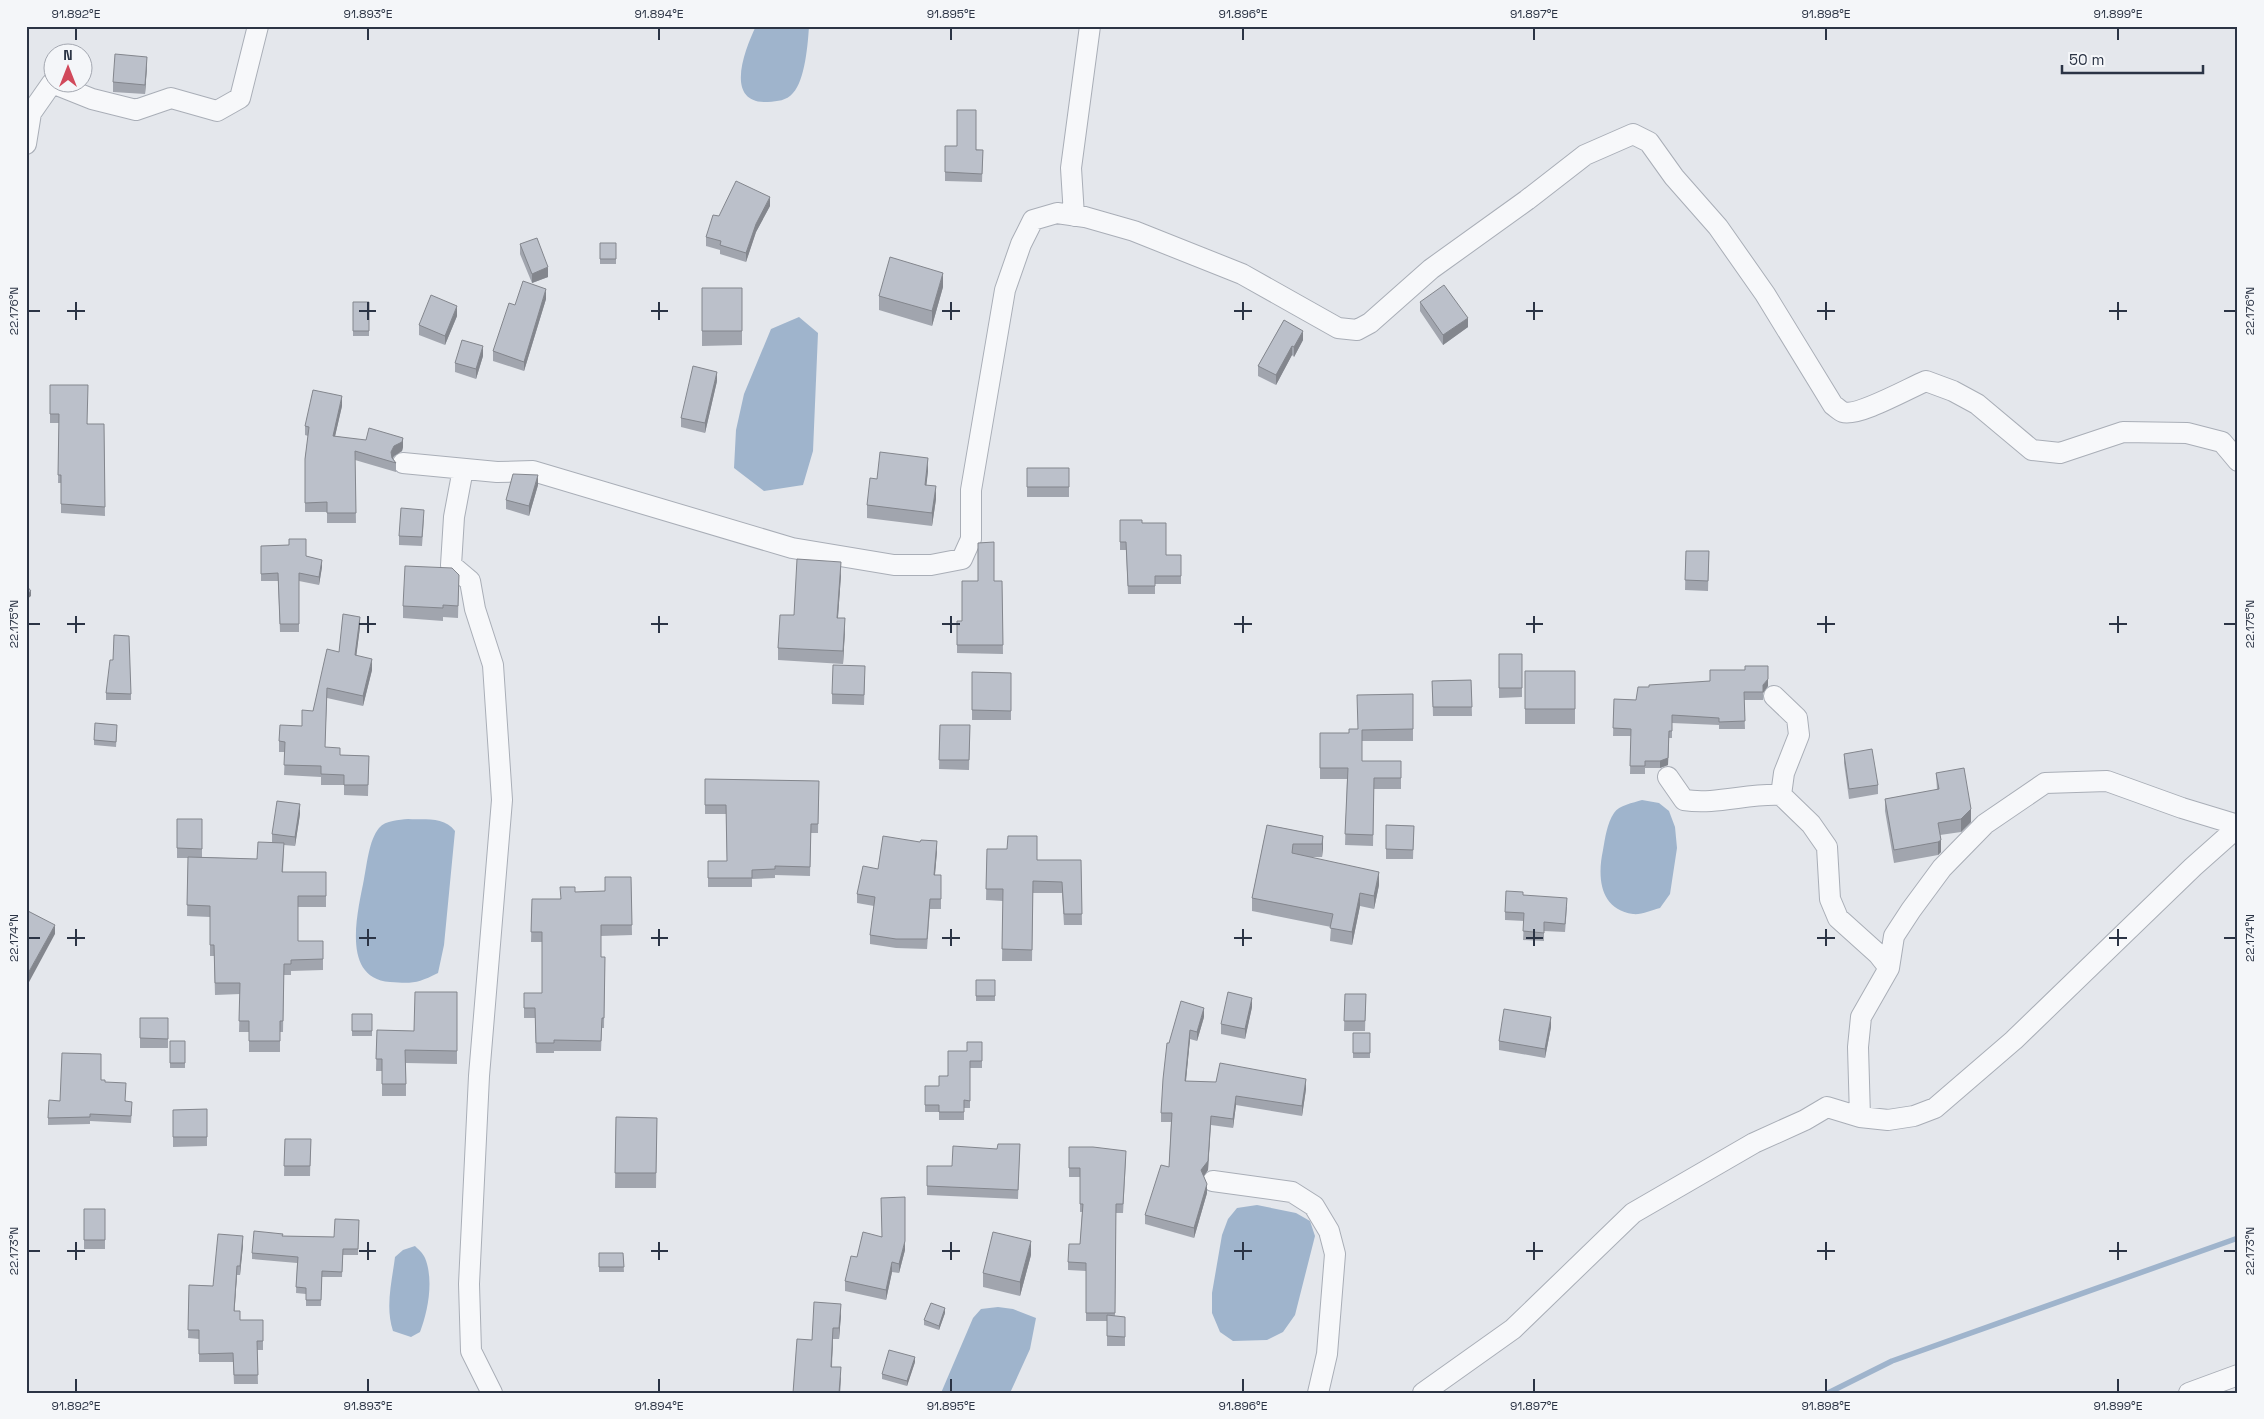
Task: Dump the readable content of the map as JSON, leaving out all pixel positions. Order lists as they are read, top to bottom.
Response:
{
  "scale_bar": "50 m",
  "north": "top",
  "coordinates": [
    "91.892°E",
    "91.893°E",
    "91.894°E",
    "91.895°E",
    "91.896°E",
    "91.897°E",
    "91.898°E",
    "91.899°E",
    "22.176°N",
    "22.175°N",
    "22.174°N",
    "22.173°N"
  ]
}
